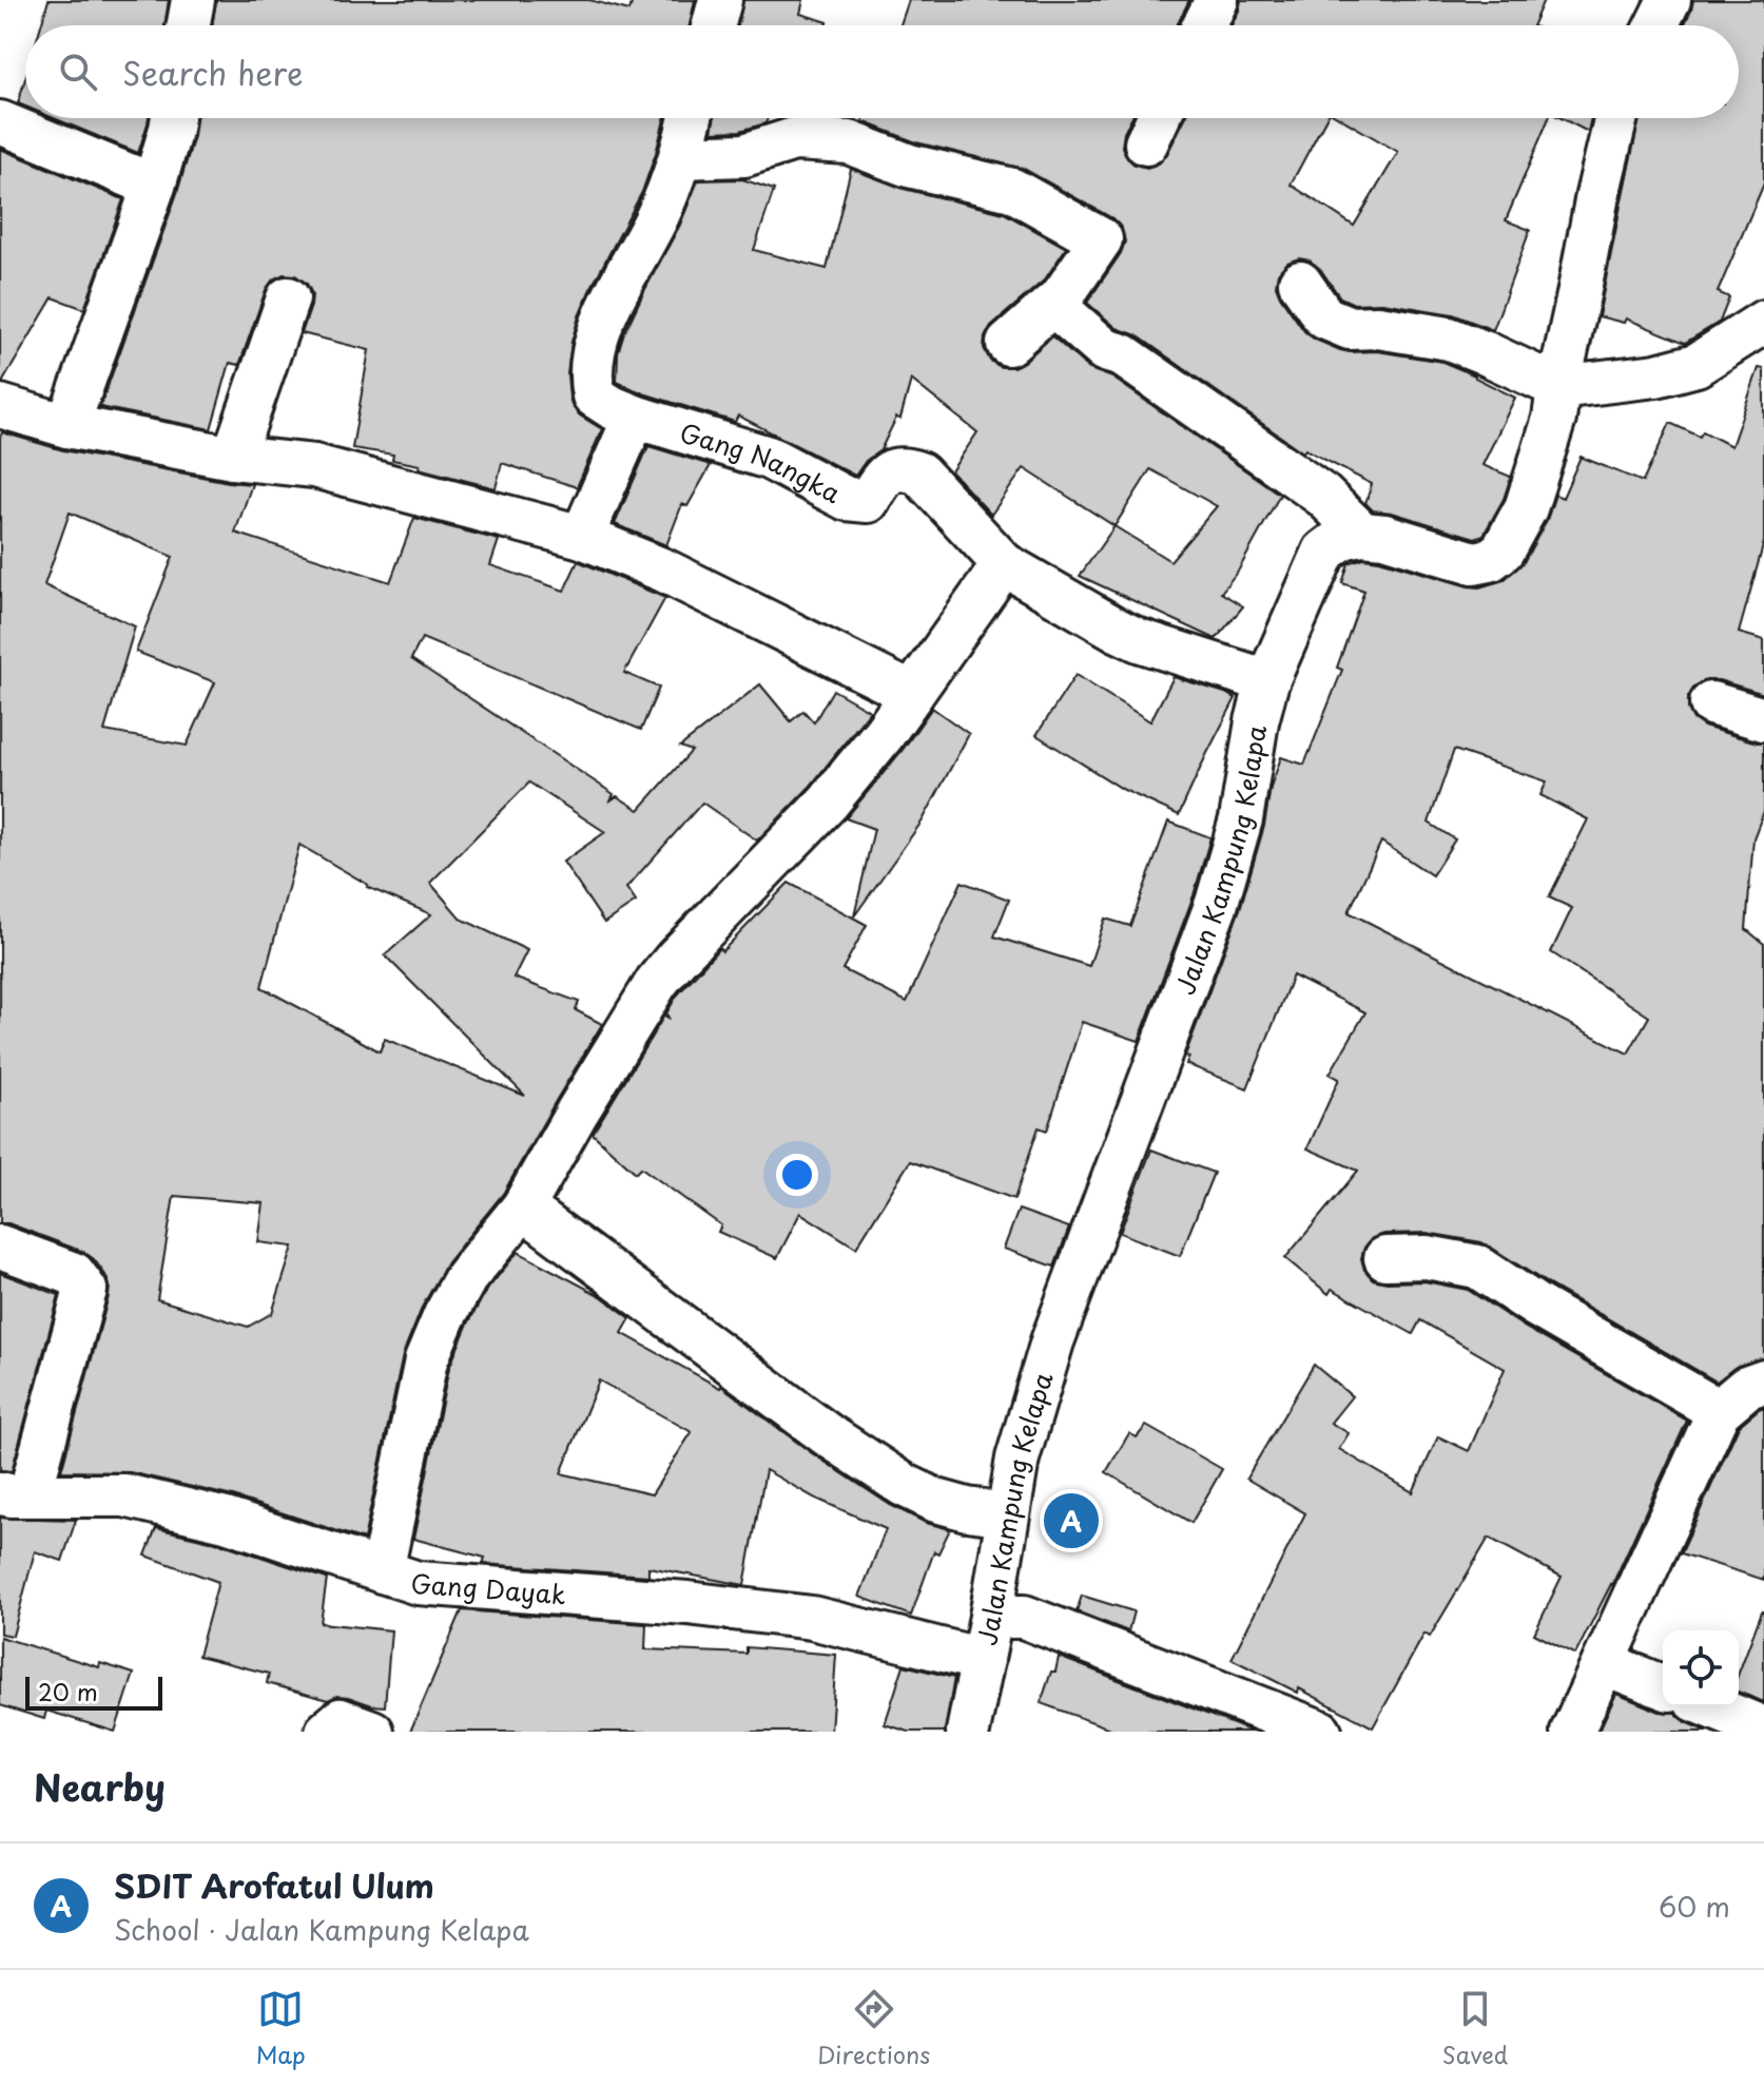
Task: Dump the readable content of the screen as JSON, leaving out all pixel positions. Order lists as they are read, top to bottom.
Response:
{
  "streets": {
    "street": ["Gang Nangka", "Jalan Kampung Kelapa", "Gang Dayak"]
  },
  "crossings": [
    ["Gang Nangka", "Jalan Kampung Kelapa"],
    ["Jalan Kampung Kelapa", "Gang Dayak"]
  ],
  "scale_bar": "20 m",
  "page": {
    "search": "Search here",
    "pins": "A",
    "scale": "20 m",
    "heading": "Nearby",
    "list": [
      {
        "mark": "A",
        "name": "SDIT Arofatul Ulum",
        "note": "School · Jalan Kampung Kelapa",
        "value": "60 m"
      }
    ],
    "nav": ["Map", "Directions", "Saved"]
  }
}
